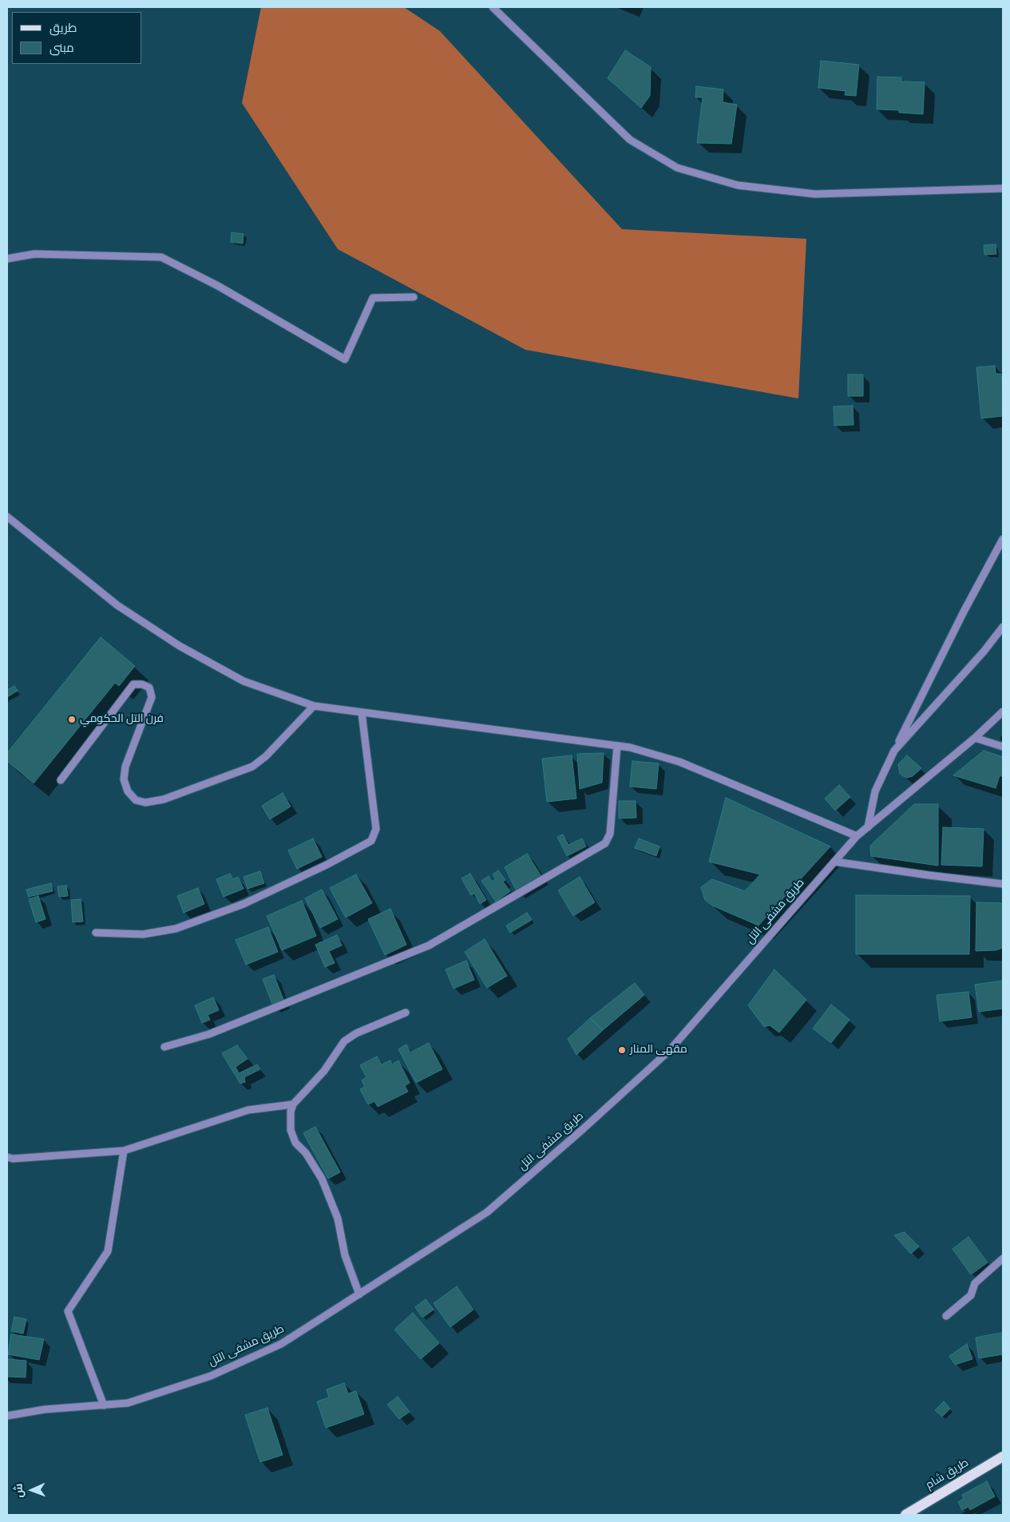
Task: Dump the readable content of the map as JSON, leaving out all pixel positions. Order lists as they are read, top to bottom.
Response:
{
  "streets": {
    "main road": ["طريق شام"],
    "street": ["طريق مشفى التل"]
  },
  "places": ["فرن التل الحكومي", "مقهى المنار"],
  "legend": ["طريق", "مبنى"],
  "north": "left"
}
